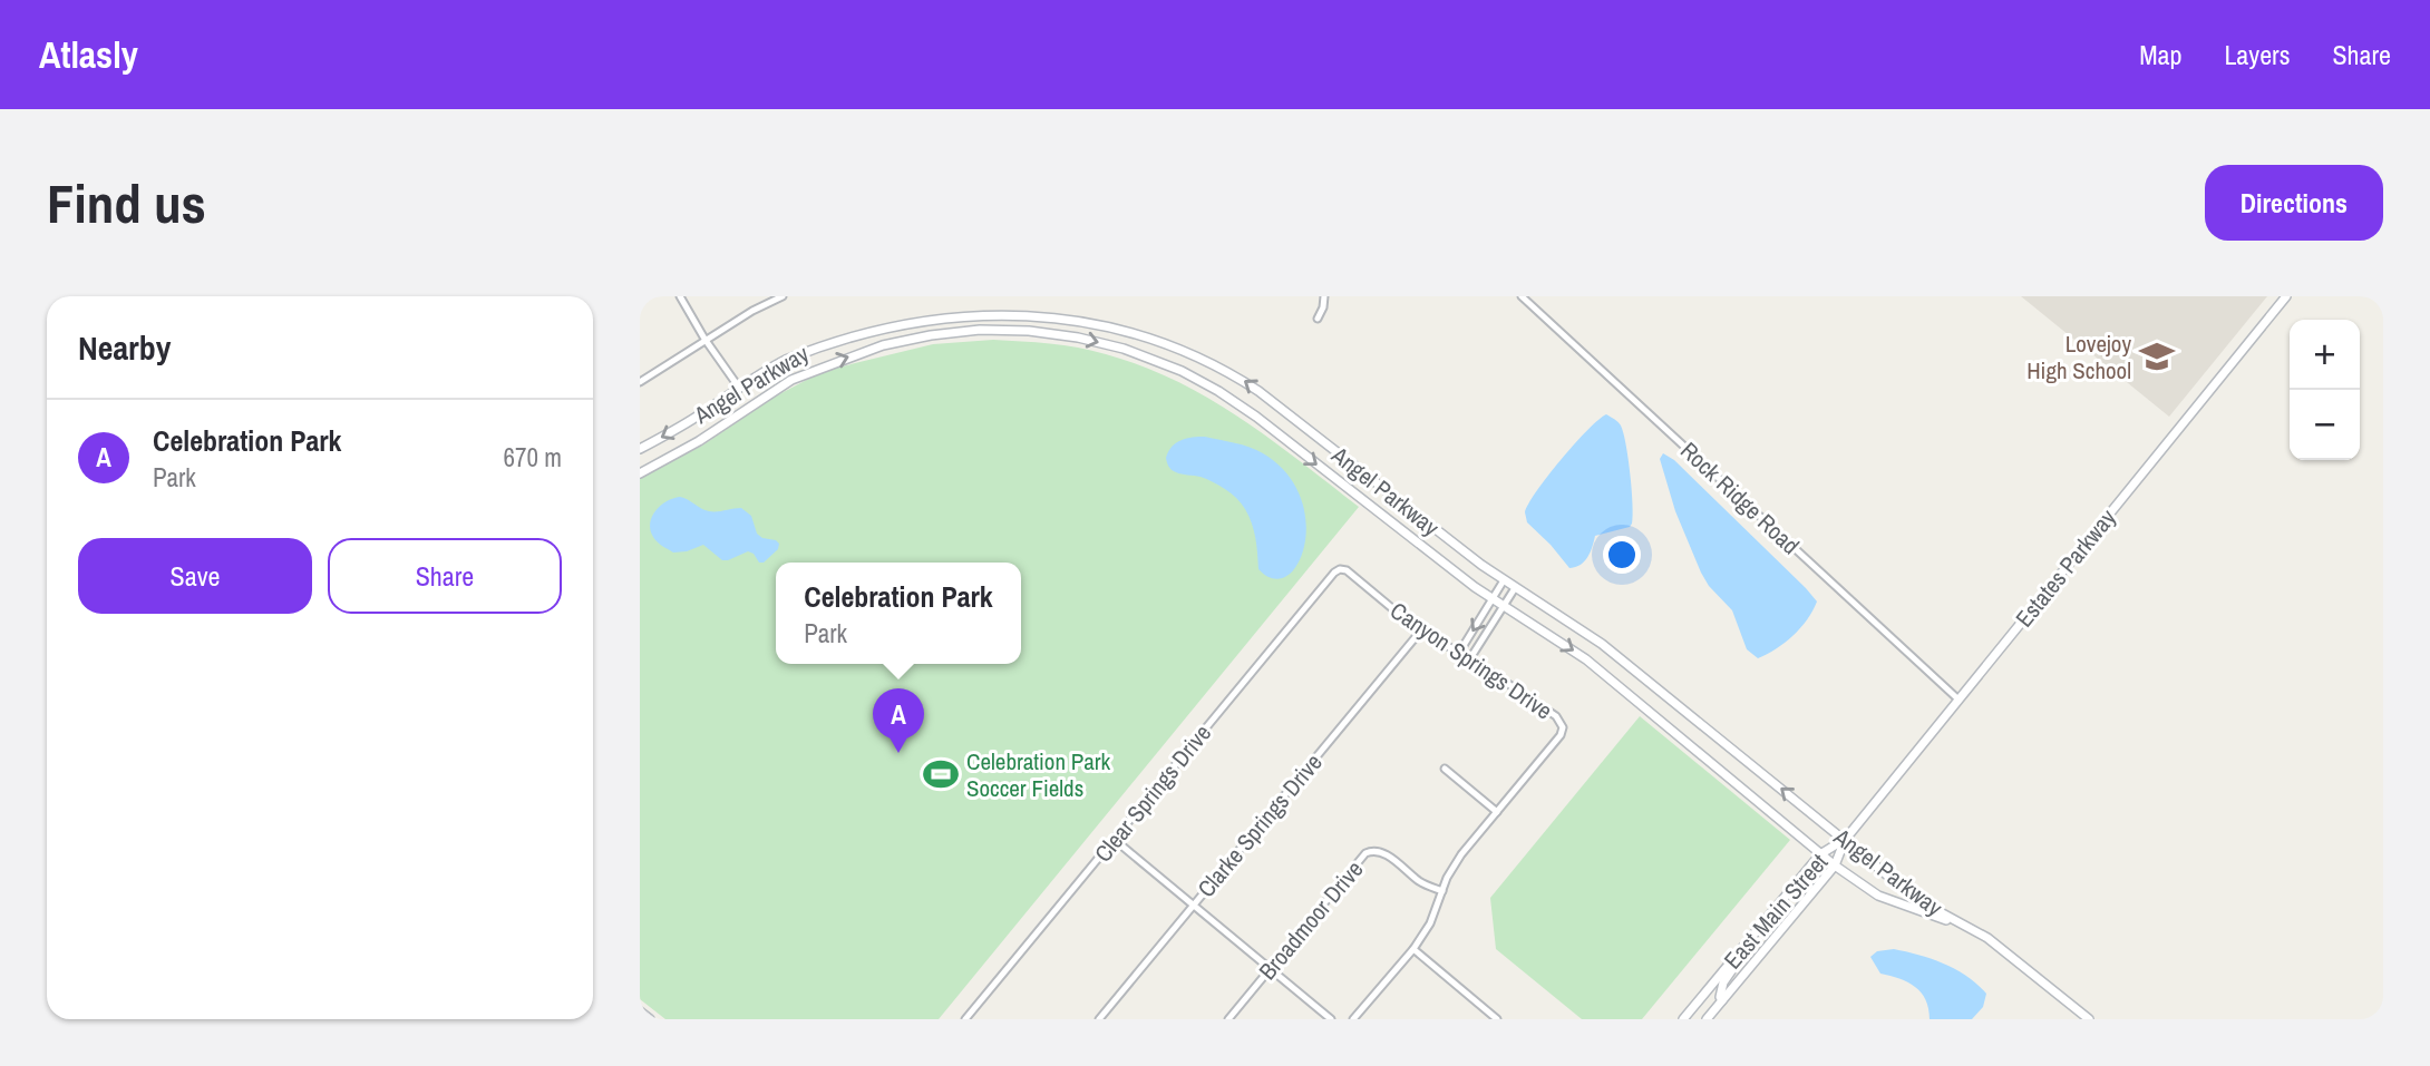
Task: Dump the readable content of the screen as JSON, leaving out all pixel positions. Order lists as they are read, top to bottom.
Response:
{
  "streets": {
    "main road": ["Angel Parkway", "Estates Parkway", "East Main Street"],
    "street": [
      "Rock Ridge Road",
      "Canyon Springs Drive",
      "Clear Springs Drive",
      "Clarke Springs Drive",
      "Broadmoor Drive"
    ]
  },
  "crossings": [
    ["Angel Parkway", "Estates Parkway"],
    ["Angel Parkway", "East Main Street"],
    ["Rock Ridge Road", "Estates Parkway"],
    ["Estates Parkway", "East Main Street"],
    ["Canyon Springs Drive", "Clear Springs Drive"],
    ["Canyon Springs Drive", "Clarke Springs Drive"]
  ],
  "places": {
    "school or university": ["Lovejoy High School"],
    "sports": ["Celebration Park Soccer Fields"]
  },
  "page": {
    "header": "Atlasly",
    "nav": ["Map", "Layers", "Share"],
    "buttons": [
      "Directions",
      ["Save", "Share"]
    ],
    "title": "Find us",
    "heading": "Nearby",
    "map_buttons": ["+", "−"],
    "list": [
      {
        "mark": "A",
        "name": "Celebration Park",
        "note": "Park",
        "value": "670 m"
      }
    ],
    "popup": ["Celebration Park", "Park"],
    "pins": "A"
  }
}
